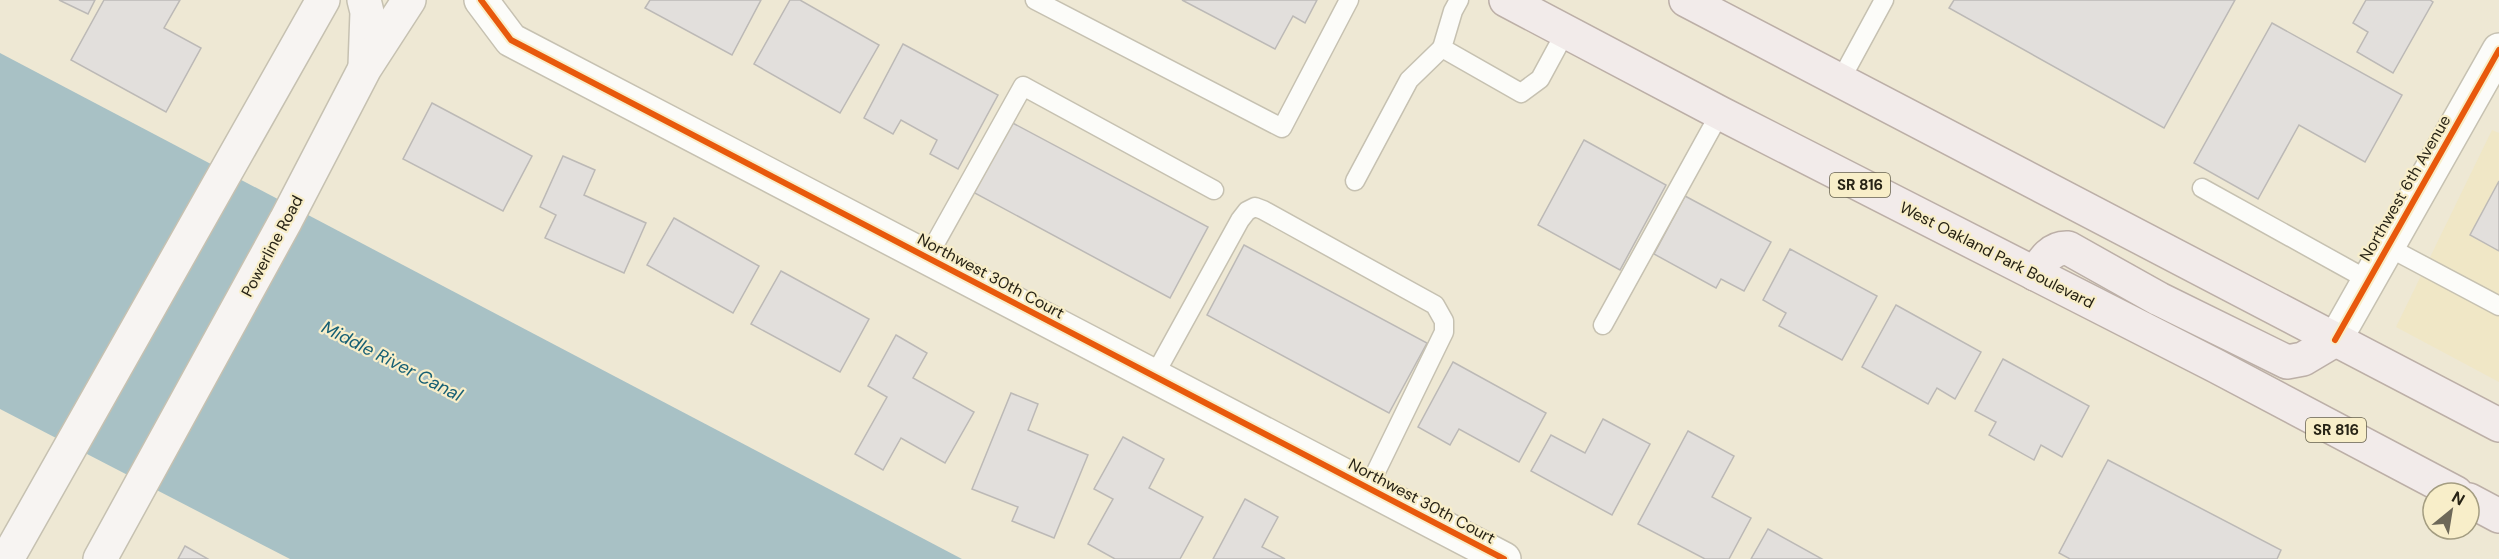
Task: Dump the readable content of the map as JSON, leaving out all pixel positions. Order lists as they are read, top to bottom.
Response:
{
  "streets": {
    "main road": ["SR 816", "Powerline Road", "West Oakland Park Boulevard"],
    "street": ["Northwest 6th Avenue", "Northwest 30th Court"]
  },
  "water": ["Middle River Canal"],
  "north": "top right"
}
